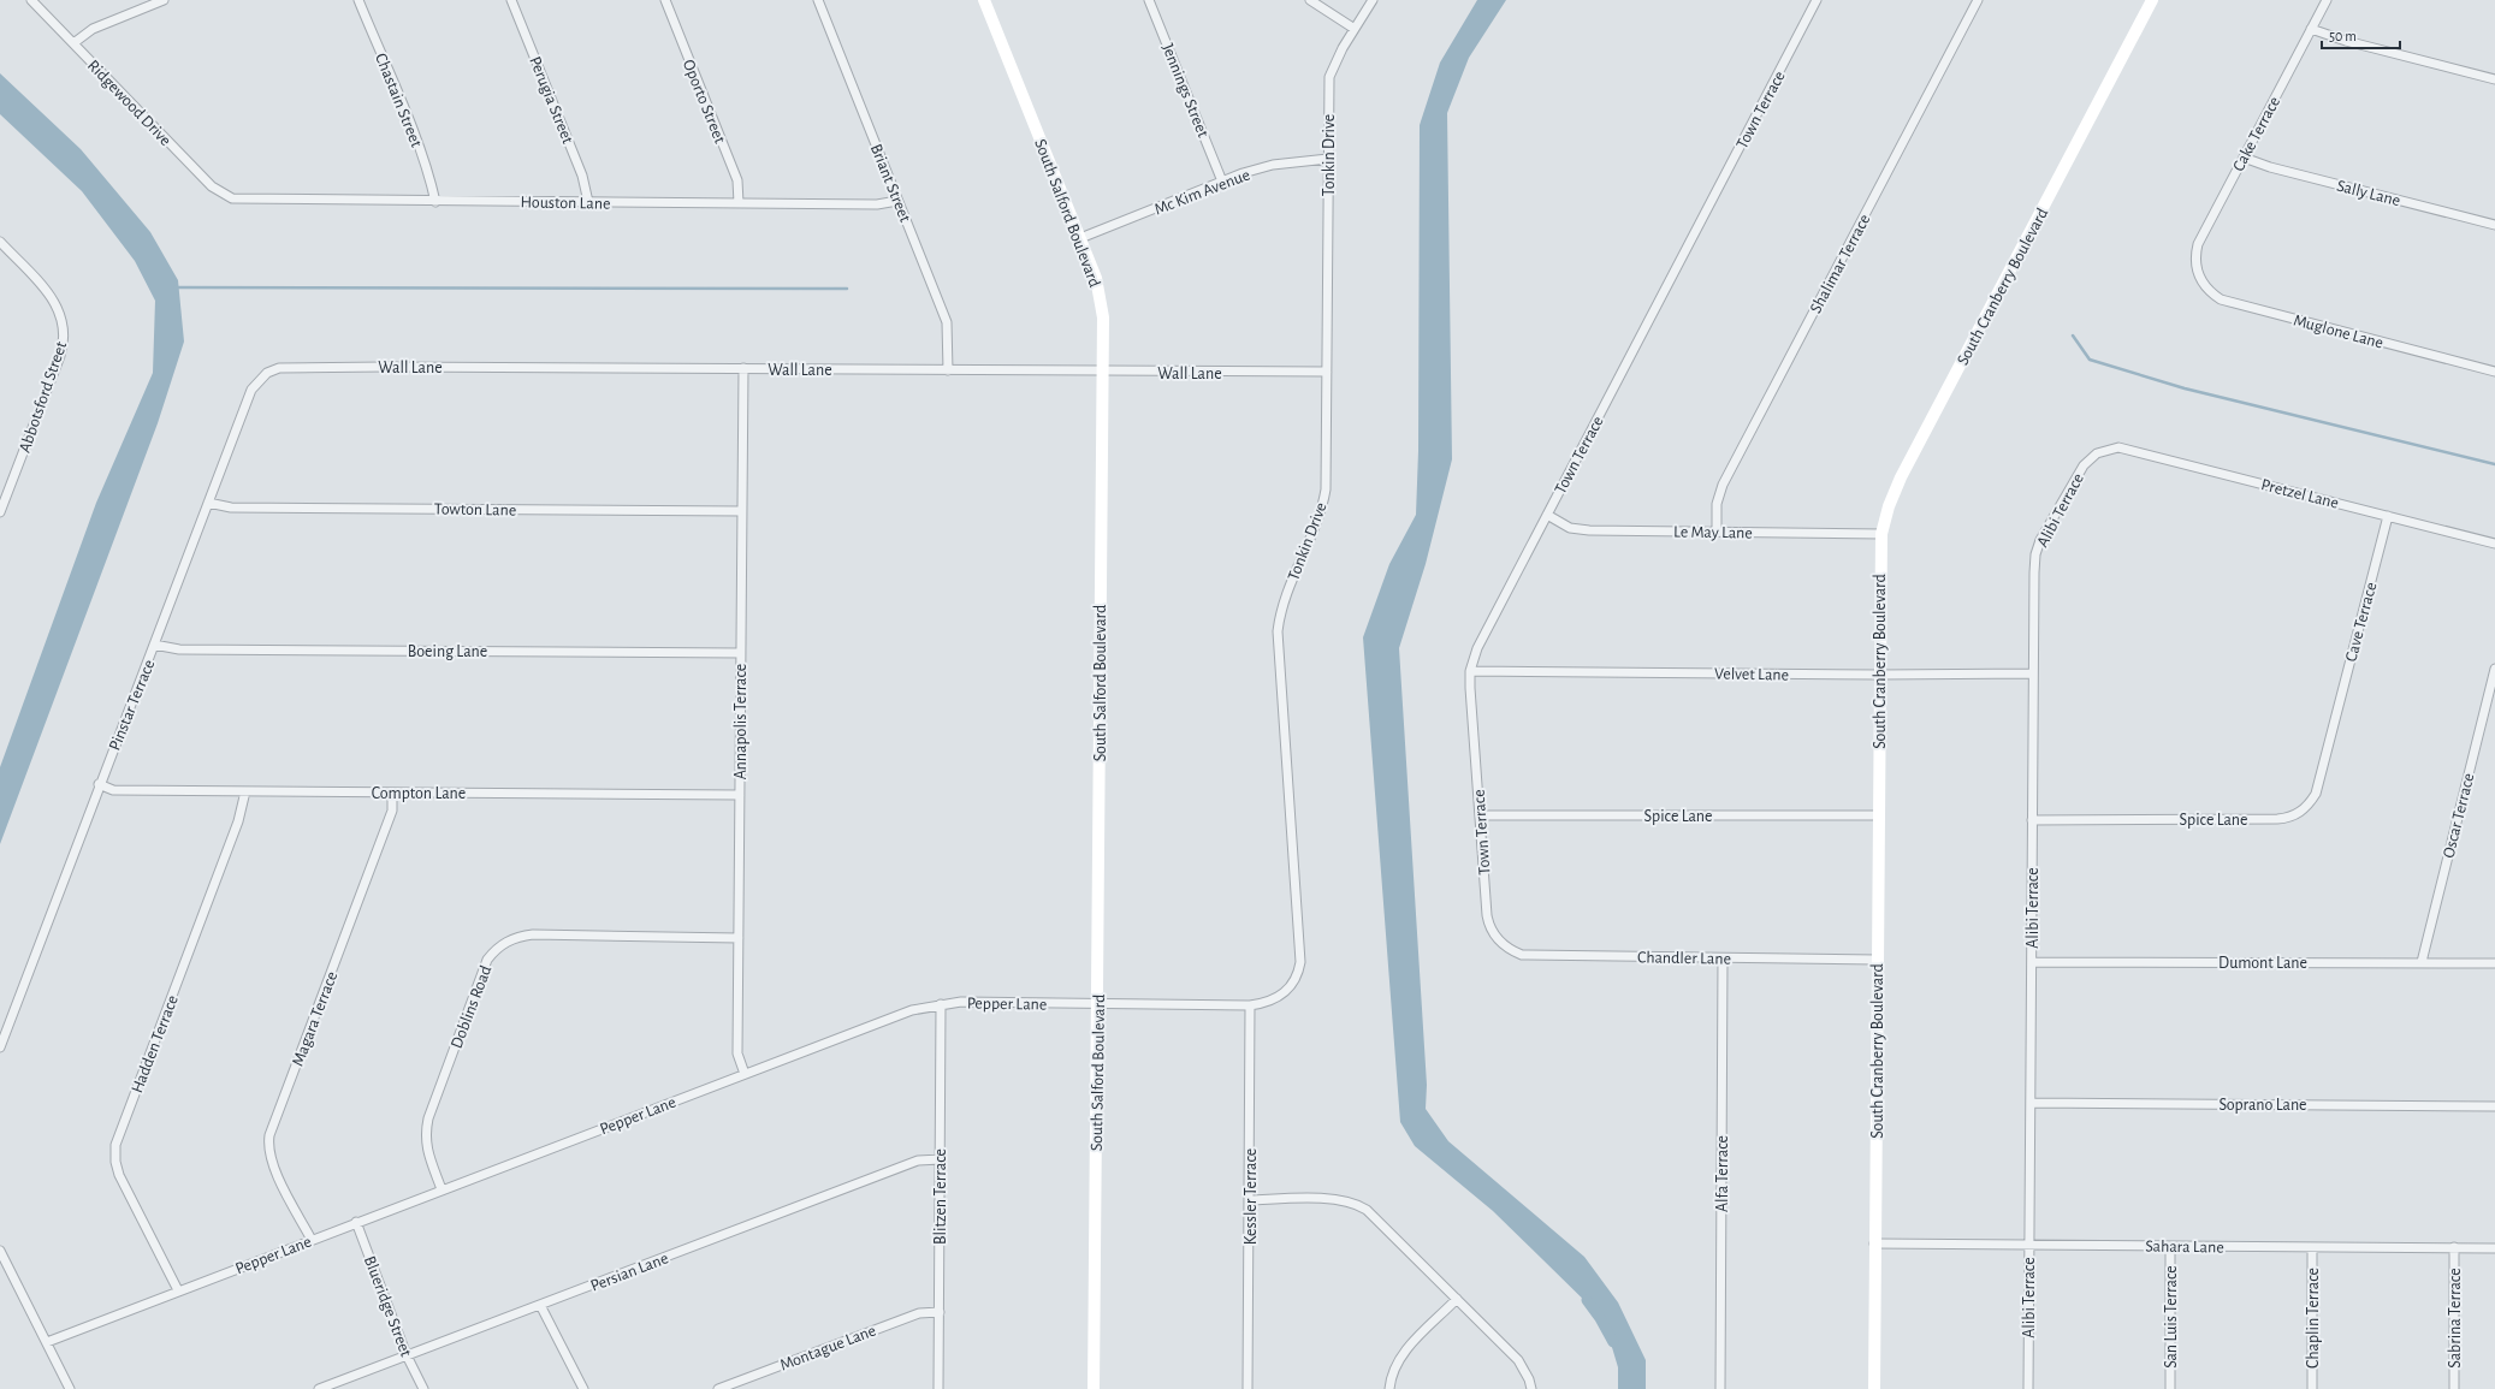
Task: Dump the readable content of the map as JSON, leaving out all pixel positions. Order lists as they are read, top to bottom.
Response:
{
  "streets": {
    "street": [
      "Jennings Street",
      "Chastain Street",
      "Perugia Street",
      "Oporto Street",
      "Ridgewood Drive",
      "Town Terrace",
      "Cake Terrace",
      "Tonkin Drive",
      "Briant Street",
      "Mc Kim Avenue",
      "Sally Lane",
      "Houston Lane",
      "South Salford Boulevard",
      "Shalimar Terrace",
      "South Cranberry Boulevard",
      "Muglone Lane",
      "Wall Lane",
      "Abbotsford Street",
      "Pretzel Lane",
      "Towton Lane",
      "Alibi Terrace",
      "Le May Lane",
      "Cave Terrace",
      "Boeing Lane",
      "Velvet Lane",
      "Pinstar Terrace",
      "Annapolis Terrace",
      "Compton Lane",
      "Spice Lane",
      "Oscar Terrace",
      "Chandler Lane",
      "Dumont Lane",
      "Pepper Lane",
      "Doblins Road",
      "Magara Terrace",
      "Hadden Terrace",
      "Soprano Lane",
      "Alfa Terrace",
      "Blitzen Terrace",
      "Kessler Terrace",
      "Sahara Lane",
      "Persian Lane",
      "Blueridge Street",
      "San Luis Terrace",
      "Chaplin Terrace",
      "Sabrina Terrace",
      "Montague Lane"
    ]
  },
  "crossings": [
    ["Jennings Street", "Mc Kim Avenue"],
    ["Chastain Street", "Houston Lane"],
    ["Perugia Street", "Houston Lane"],
    ["Oporto Street", "Houston Lane"],
    ["Ridgewood Drive", "Houston Lane"],
    ["Town Terrace", "Le May Lane"],
    ["Town Terrace", "Velvet Lane"],
    ["Town Terrace", "Spice Lane"],
    ["Town Terrace", "Chandler Lane"],
    ["Cake Terrace", "Sally Lane"],
    ["Cake Terrace", "Muglone Lane"],
    ["Tonkin Drive", "Mc Kim Avenue"],
    ["Tonkin Drive", "Wall Lane"],
    ["Tonkin Drive", "Pepper Lane"],
    ["Tonkin Drive", "Kessler Terrace"],
    ["Briant Street", "Houston Lane"],
    ["Briant Street", "Wall Lane"],
    ["Mc Kim Avenue", "South Salford Boulevard"],
    ["South Salford Boulevard", "Wall Lane"],
    ["South Salford Boulevard", "Pepper Lane"],
    ["Shalimar Terrace", "Le May Lane"],
    ["South Cranberry Boulevard", "Le May Lane"],
    ["South Cranberry Boulevard", "Velvet Lane"],
    ["South Cranberry Boulevard", "Spice Lane"],
    ["South Cranberry Boulevard", "Chandler Lane"],
    ["South Cranberry Boulevard", "Sahara Lane"],
    ["Wall Lane", "Pinstar Terrace"],
    ["Wall Lane", "Annapolis Terrace"],
    ["Pretzel Lane", "Alibi Terrace"],
    ["Pretzel Lane", "Cave Terrace"],
    ["Towton Lane", "Pinstar Terrace"],
    ["Towton Lane", "Annapolis Terrace"],
    ["Alibi Terrace", "Velvet Lane"],
    ["Alibi Terrace", "Spice Lane"],
    ["Alibi Terrace", "Dumont Lane"],
    ["Alibi Terrace", "Soprano Lane"],
    ["Alibi Terrace", "Sahara Lane"],
    ["Cave Terrace", "Spice Lane"],
    ["Boeing Lane", "Pinstar Terrace"],
    ["Boeing Lane", "Annapolis Terrace"],
    ["Pinstar Terrace", "Compton Lane"],
    ["Annapolis Terrace", "Compton Lane"],
    ["Annapolis Terrace", "Pepper Lane"],
    ["Annapolis Terrace", "Doblins Road"],
    ["Compton Lane", "Magara Terrace"],
    ["Compton Lane", "Hadden Terrace"],
    ["Oscar Terrace", "Dumont Lane"],
    ["Chandler Lane", "Alfa Terrace"],
    ["Pepper Lane", "Doblins Road"],
    ["Pepper Lane", "Magara Terrace"],
    ["Pepper Lane", "Hadden Terrace"],
    ["Pepper Lane", "Blitzen Terrace"],
    ["Pepper Lane", "Kessler Terrace"],
    ["Pepper Lane", "Blueridge Street"],
    ["Blitzen Terrace", "Persian Lane"],
    ["Blitzen Terrace", "Montague Lane"],
    ["Sahara Lane", "San Luis Terrace"],
    ["Sahara Lane", "Chaplin Terrace"],
    ["Sahara Lane", "Sabrina Terrace"],
    ["Persian Lane", "Blueridge Street"]
  ],
  "scale_bar": "50 m"
}
